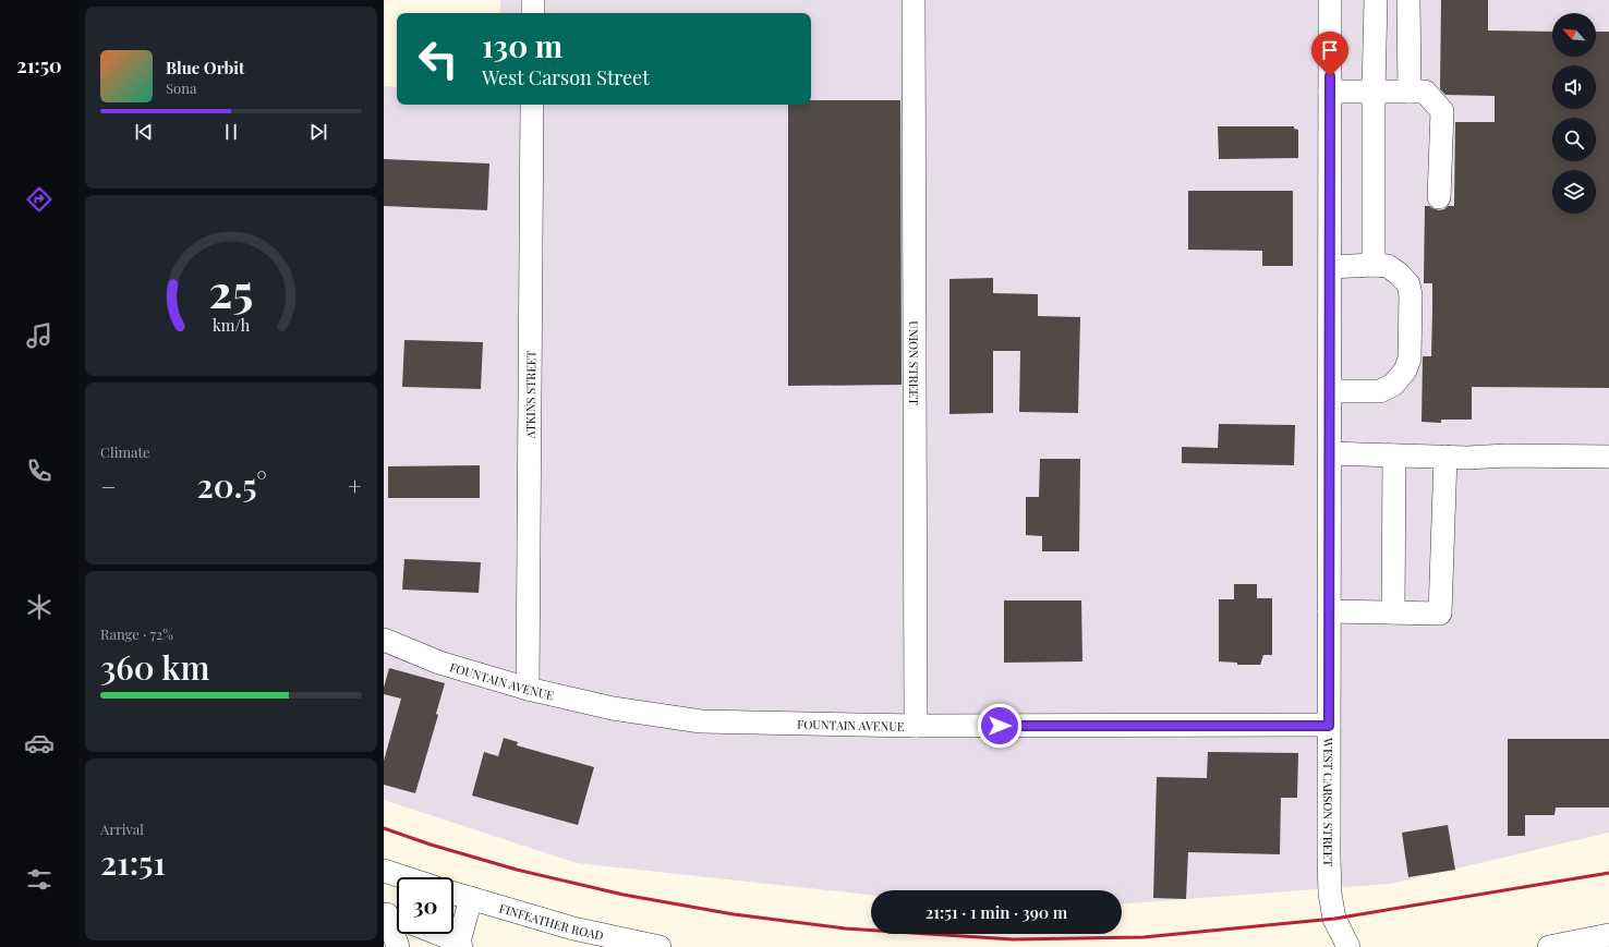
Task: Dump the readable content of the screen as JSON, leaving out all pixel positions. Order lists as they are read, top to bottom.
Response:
{
  "streets": {
    "street": [
      "UNION STREET",
      "ATKINS STREET",
      "FOUNTAIN AVENUE",
      "WEST CARSON STREET",
      "FINFEATHER ROAD"
    ]
  },
  "crossings": [
    ["UNION STREET", "FOUNTAIN AVENUE"],
    ["ATKINS STREET", "FOUNTAIN AVENUE"],
    ["FOUNTAIN AVENUE", "WEST CARSON STREET"]
  ],
  "north": "top left",
  "page": {
    "tabs": "21:50",
    "turn": ["130 m", "West Carson Street"],
    "song": ["Blue Orbit", "Sona"],
    "tile": [
      "Climate",
      ["Range · 72%", "360 km"],
      ["Arrival", "21:51"]
    ],
    "heat": ["−", "20.5°", "+"],
    "limit": "30",
    "trip": "21:51 · 1 min · 390 m",
    "gauge": ["25", "km/h"]
  }
}
